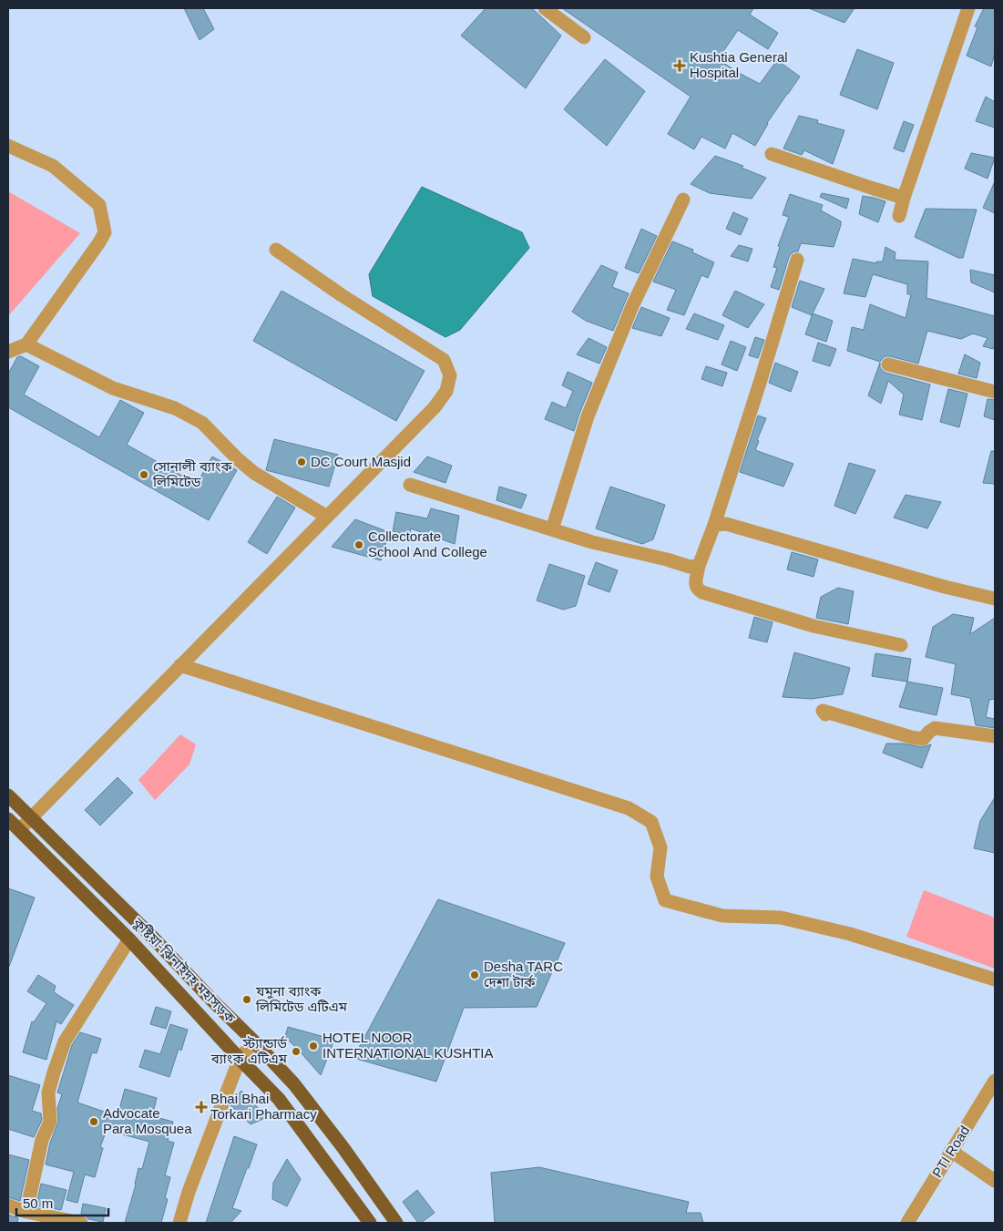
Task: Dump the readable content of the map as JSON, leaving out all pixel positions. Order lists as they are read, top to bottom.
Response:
{
  "streets": {
    "highway": ["কুষ্টিয়া-ঝিনাইদহ মহাসড়ক"],
    "street": ["PTI Road"]
  },
  "places": {
    "health": ["Kushtia General Hospital", "Bhai Bhai Torkari Pharmacy"],
    "other": [
      "DC Court Masjid",
      "সোনালী ব্যাংক লিমিটেড",
      "Collectorate School And College",
      "Desha TARC দেশা টার্ক",
      "যমুনা ব্যাংক লিমিটেড এটিএম",
      "HOTEL NOOR INTERNATIONAL KUSHTIA",
      "স্ট্যান্ডার্ড ব্যাংক এটিএম",
      "Advocate Para Mosquea"
    ]
  },
  "scale_bar": "50 m"
}
